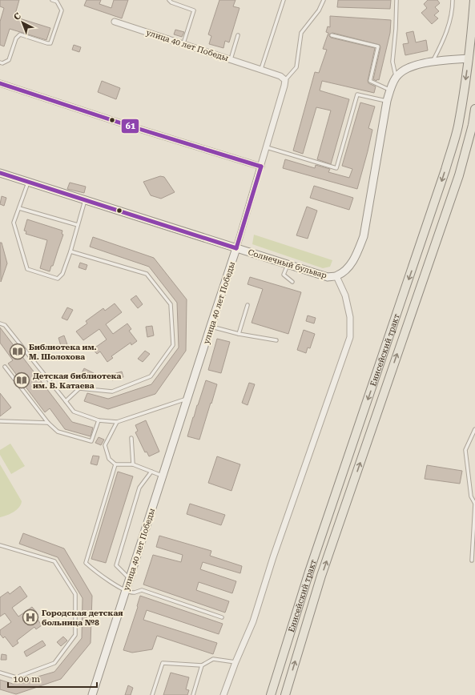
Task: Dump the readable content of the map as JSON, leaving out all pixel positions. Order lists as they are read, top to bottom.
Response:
{
  "streets": {
    "main road": ["улица 40 лет Победы", "Солнечный бульвар", "Енисейский тракт"]
  },
  "crossings": [
    ["улица 40 лет Победы", "Солнечный бульвар"],
    ["Солнечный бульвар", "Енисейский тракт"]
  ],
  "places": {
    "library": ["Библиотека им. М. Шолохова", "Детская библиотека им. В. Катаева"],
    "hospital": ["Городская детская больница №8"]
  },
  "lines": ["transit line 61"],
  "scale_bar": "100 m",
  "north": "top left"
}
